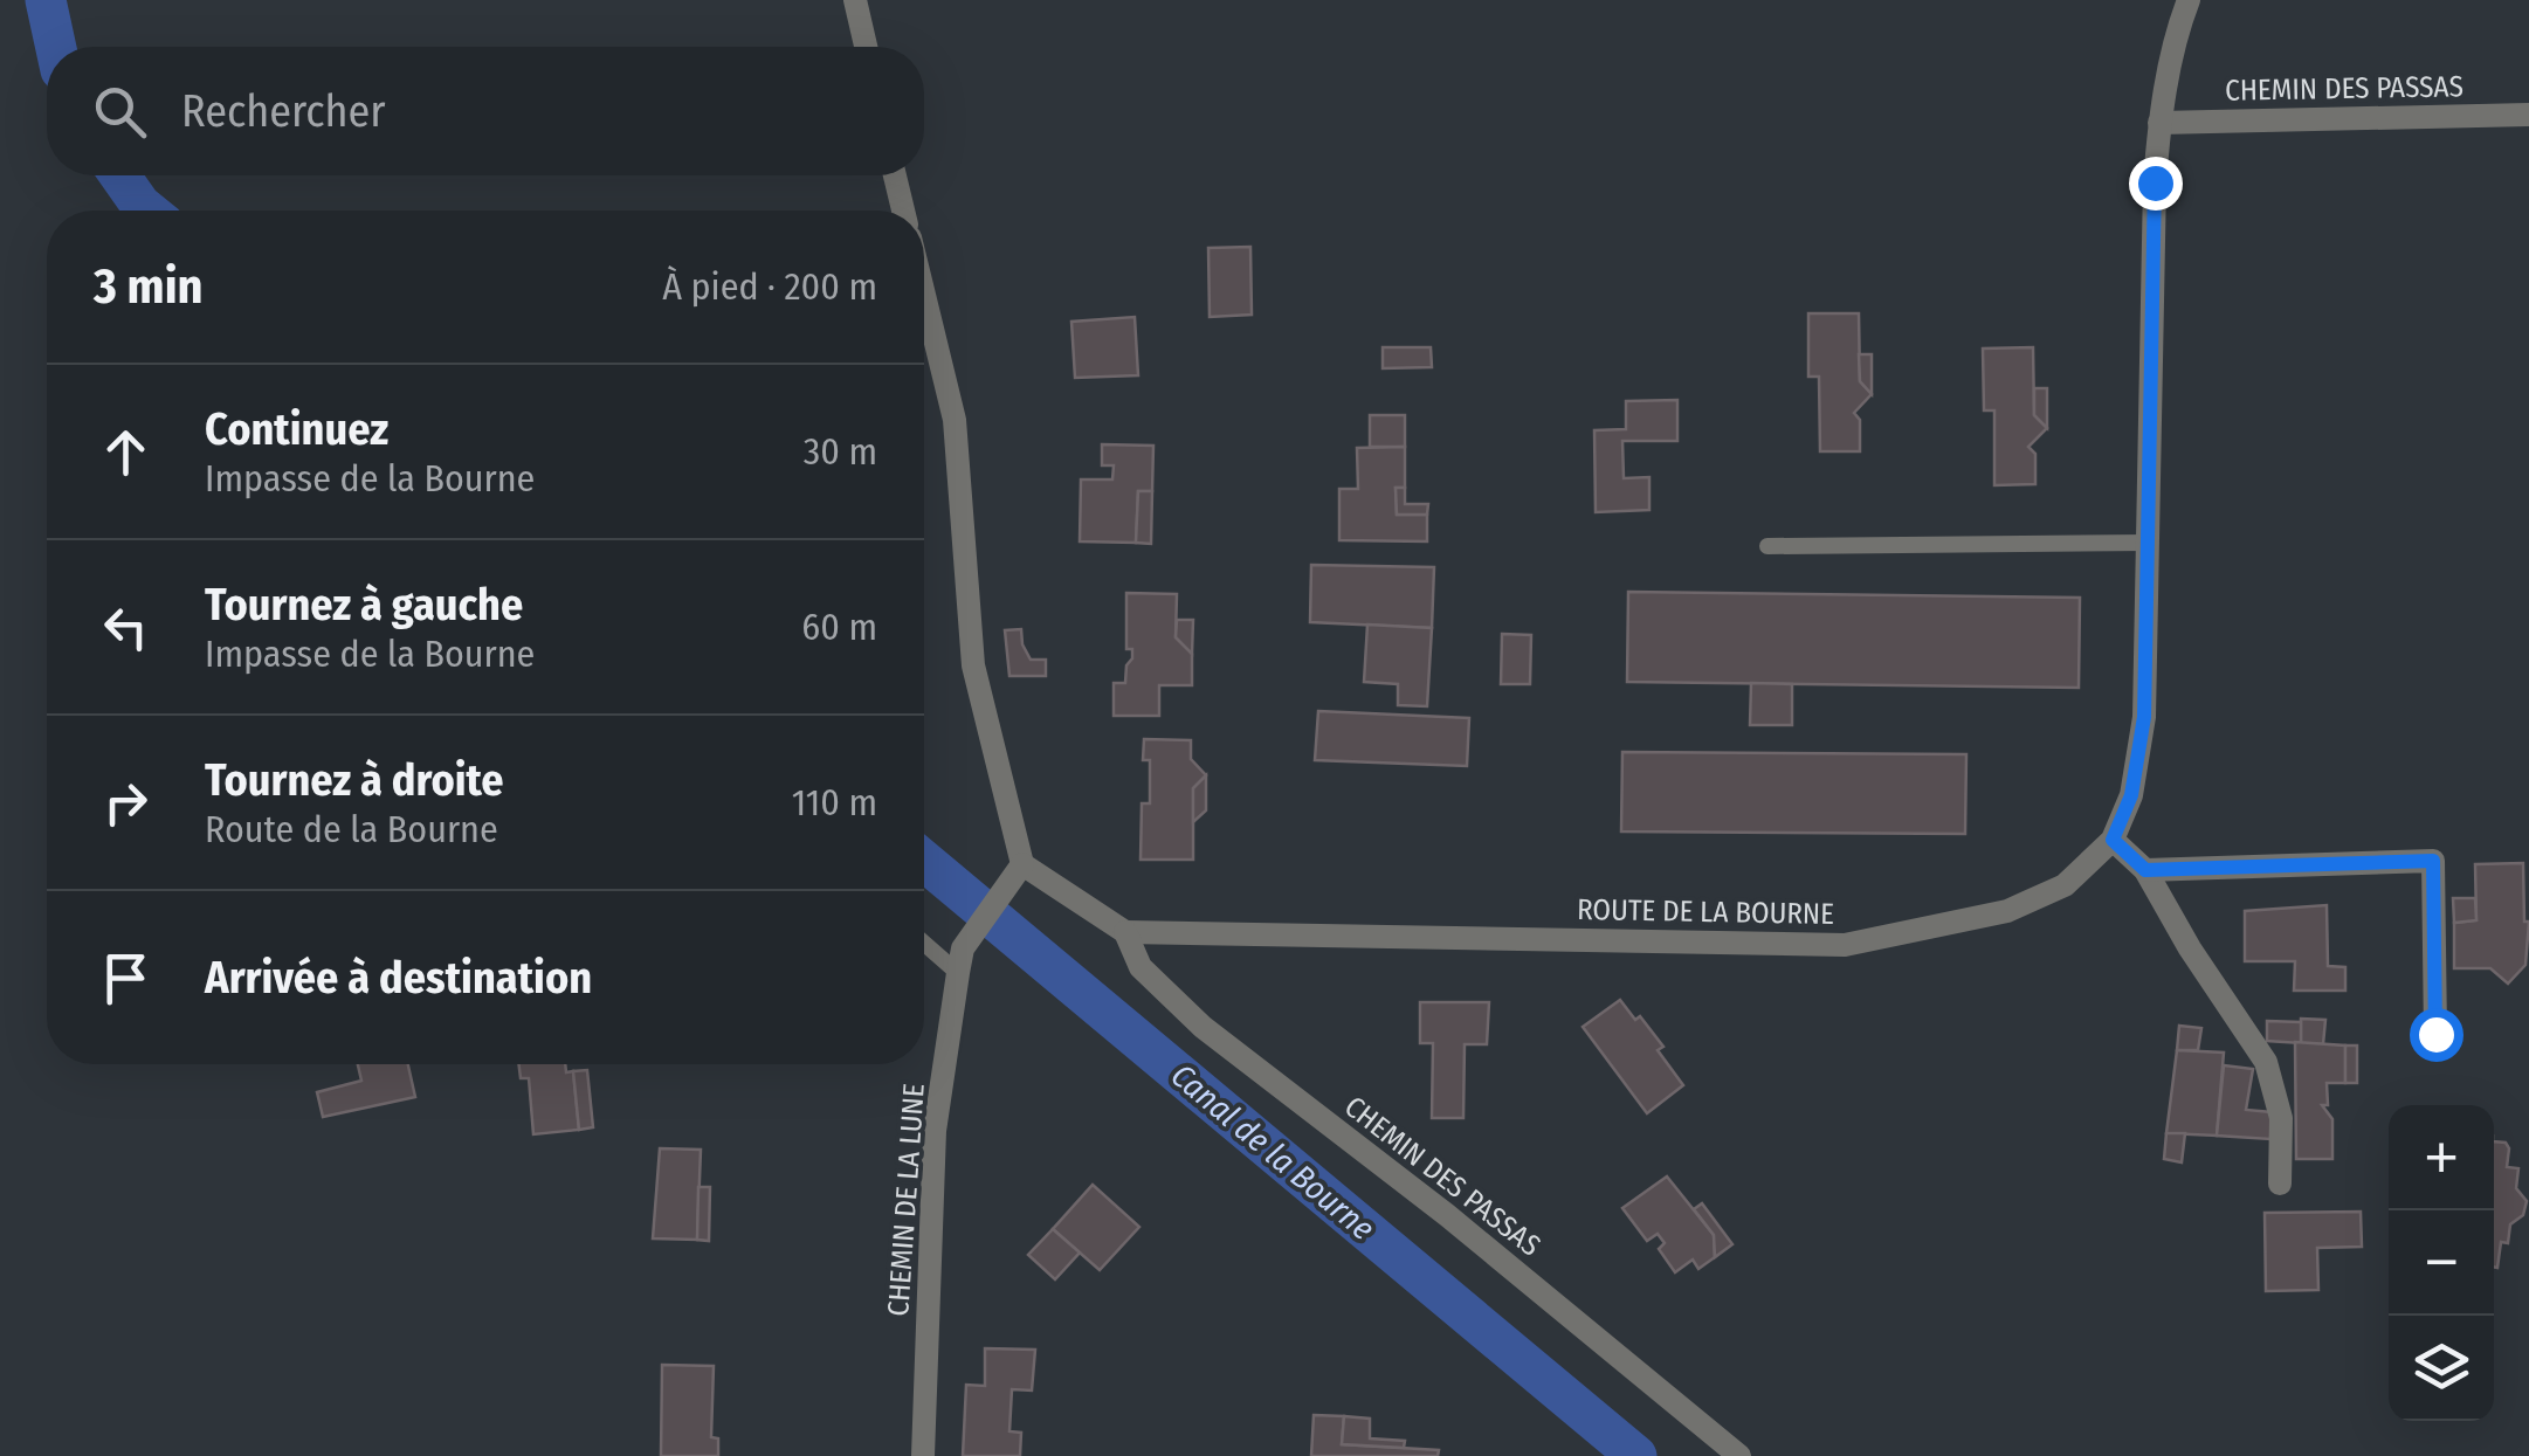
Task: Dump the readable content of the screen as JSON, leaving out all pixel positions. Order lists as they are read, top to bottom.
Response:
{
  "streets": {
    "street": ["CHEMIN DES PASSAS", "ROUTE DE LA BOURNE", "CHEMIN DE LA LUNE"]
  },
  "crossings": [
    ["CHEMIN DES PASSAS", "ROUTE DE LA BOURNE"]
  ],
  "water": ["Canal de la Bourne"],
  "page": {
    "search": "Rechercher",
    "heading": ["3 min", "À pied · 200 m"],
    "list": [
      ["Continuez", "Impasse de la Bourne", "30 m"],
      ["Tournez à gauche", "Impasse de la Bourne", "60 m"],
      ["Tournez à droite", "Route de la Bourne", "110 m"],
      "Arrivée à destination"
    ],
    "map_buttons": ["+", "−"]
  }
}
